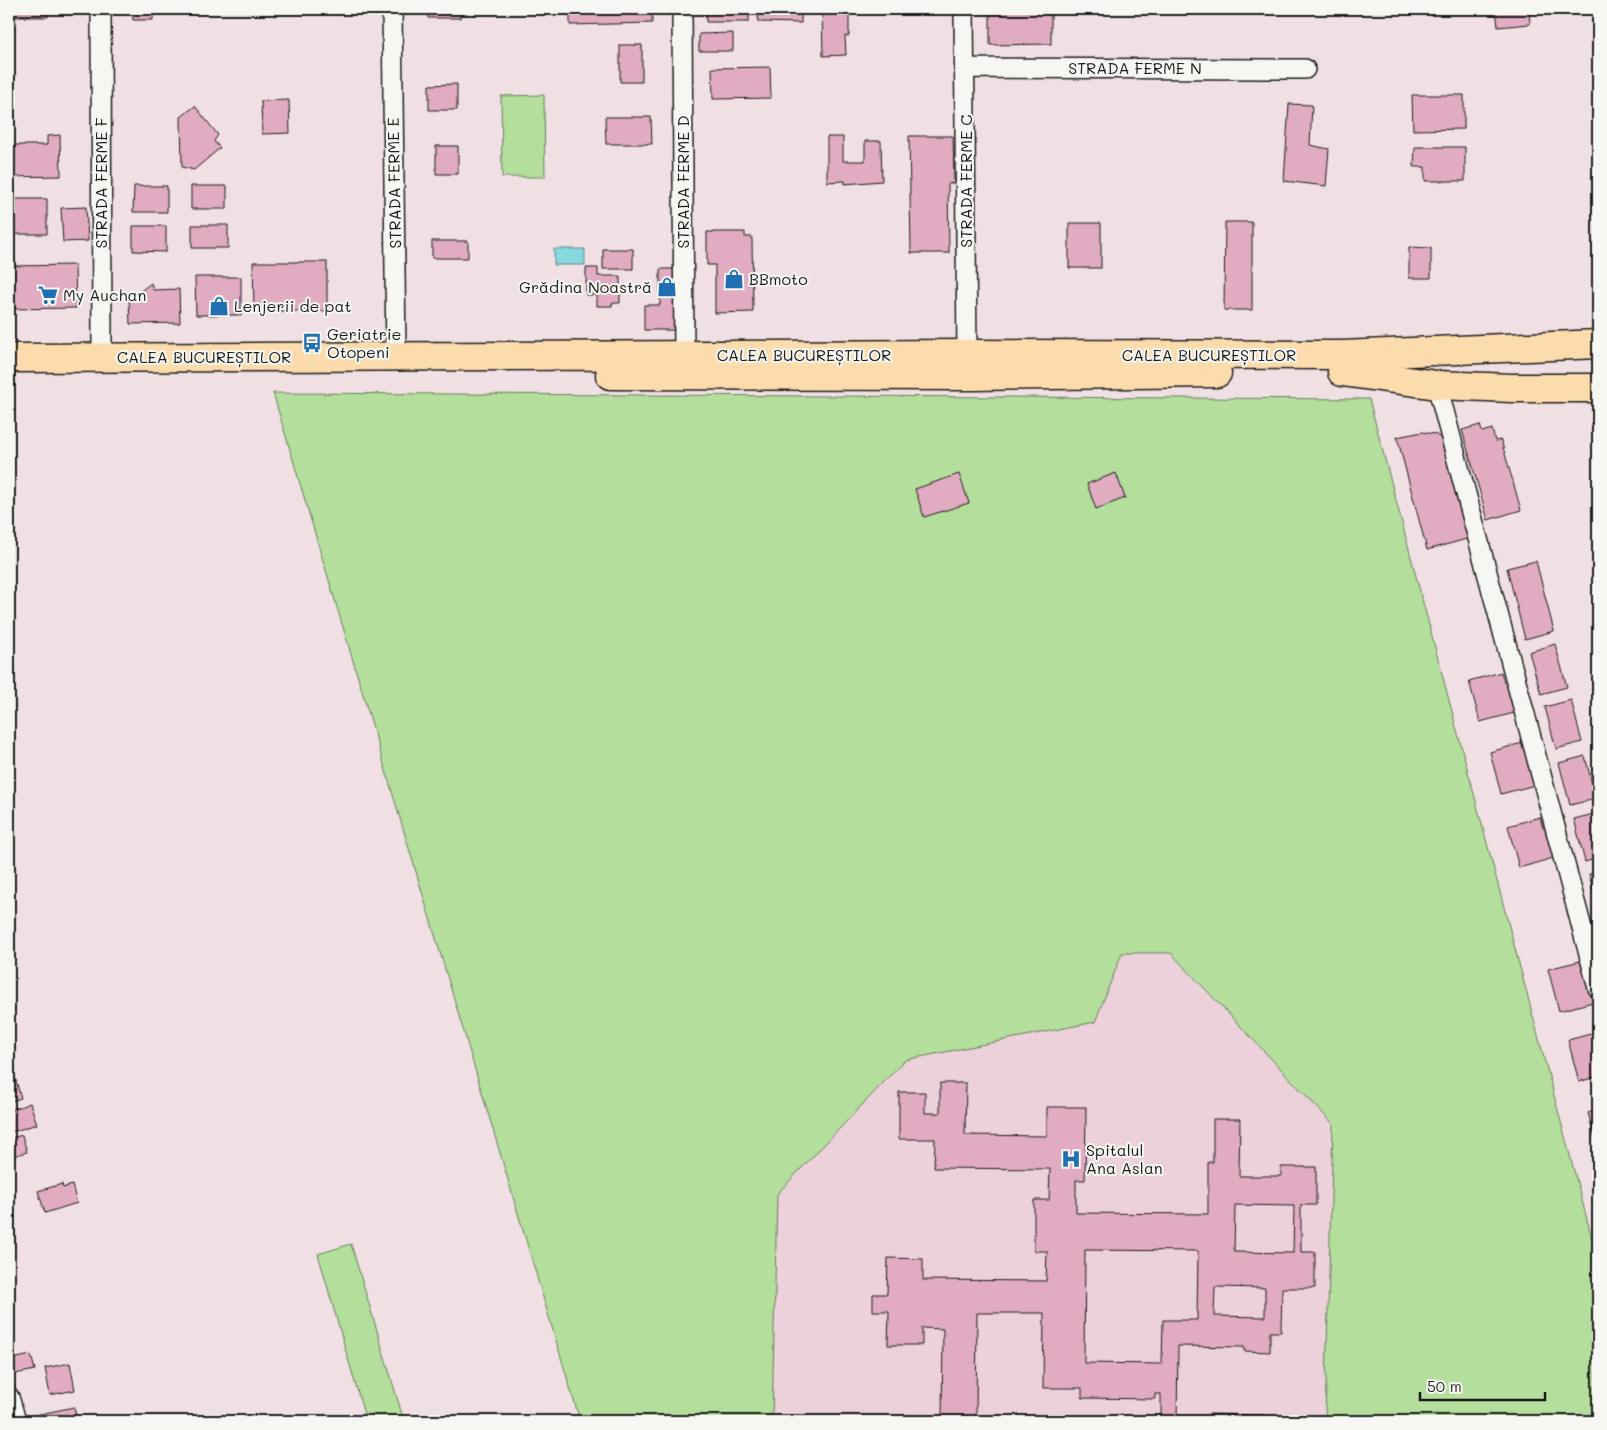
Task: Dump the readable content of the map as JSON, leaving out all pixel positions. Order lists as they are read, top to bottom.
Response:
{
  "streets": {
    "highway": ["CALEA BUCUREȘTILOR"],
    "street": [
      "STRADA FERME N",
      "STRADA FERME C",
      "STRADA FERME D",
      "STRADA FERME F",
      "STRADA FERME E"
    ]
  },
  "crossings": [
    ["STRADA FERME N", "STRADA FERME C"],
    ["STRADA FERME C", "CALEA BUCUREȘTILOR"],
    ["STRADA FERME D", "CALEA BUCUREȘTILOR"],
    ["STRADA FERME F", "CALEA BUCUREȘTILOR"],
    ["STRADA FERME E", "CALEA BUCUREȘTILOR"]
  ],
  "places": {
    "shop": ["BBmoto", "Grădina Noastră", "Lenjerii de pat"],
    "supermarket": ["My Auchan"],
    "bus stop": ["Geriatrie Otopeni"],
    "hospital": ["Spitalul Ana Aslan"]
  },
  "scale_bar": "50 m"
}
